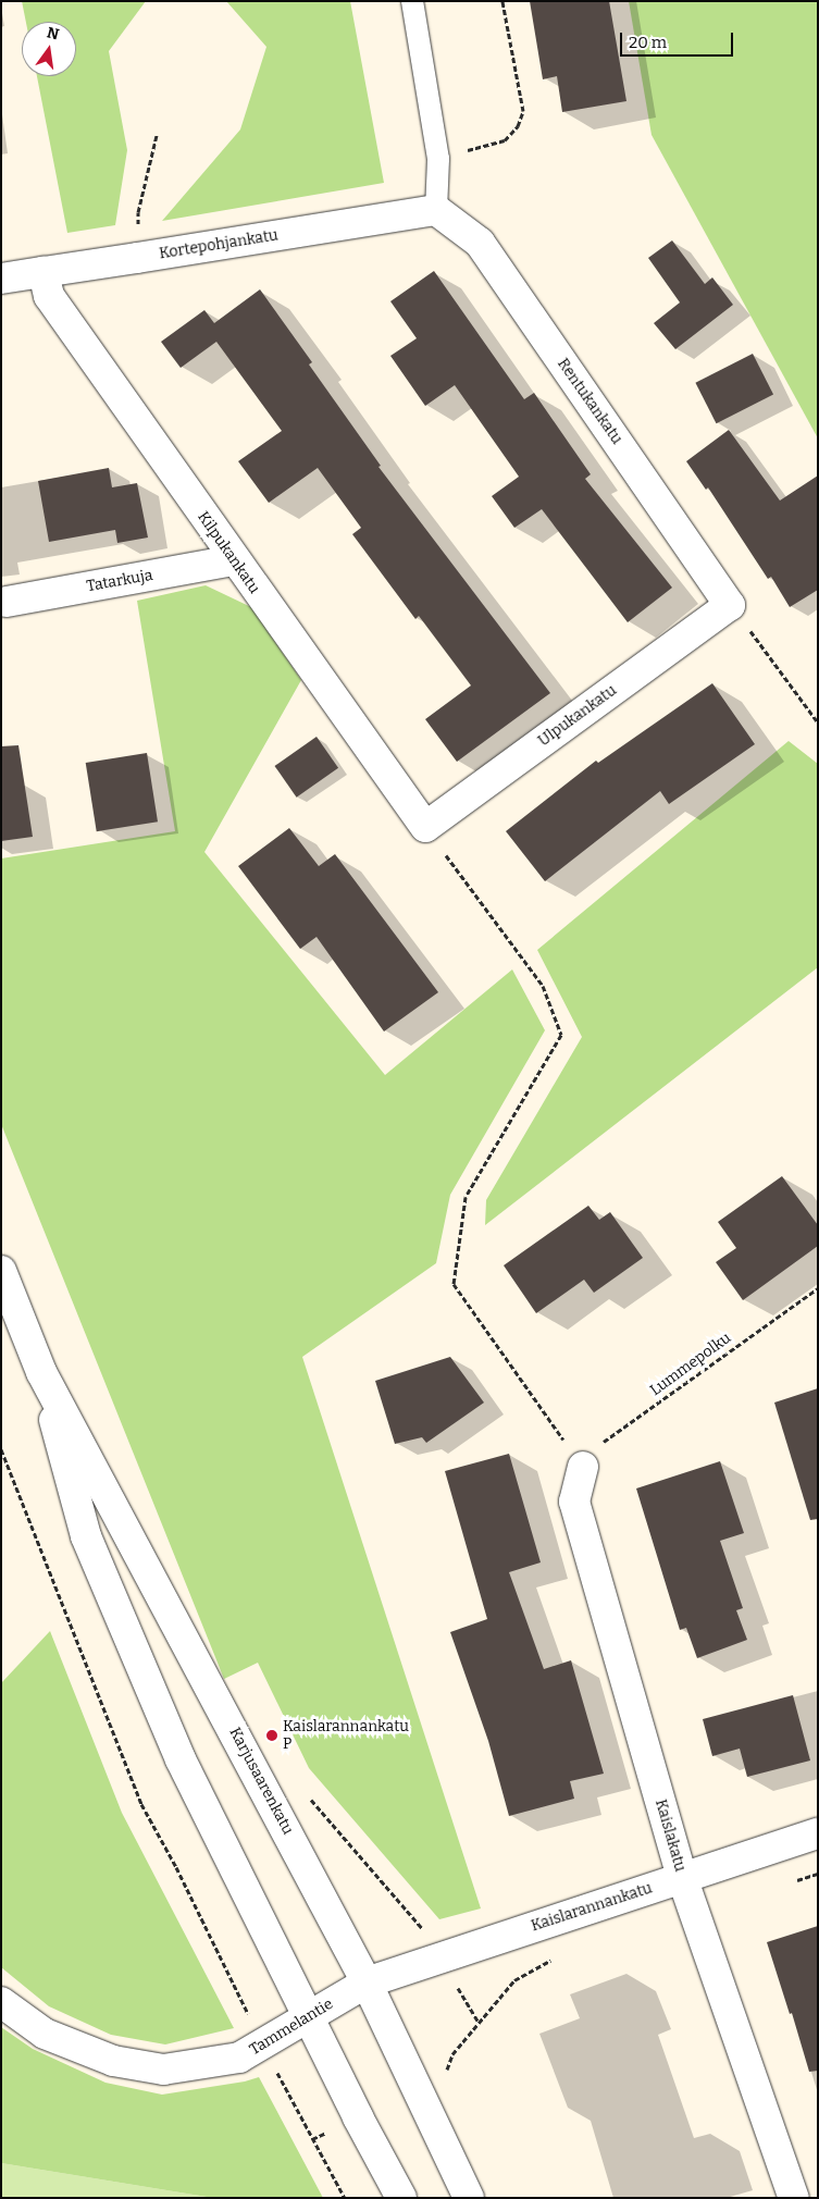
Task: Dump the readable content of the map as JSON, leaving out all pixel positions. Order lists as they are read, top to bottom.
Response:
{
  "streets": {
    "street": [
      "Kortepohjankatu",
      "Rentukankatu",
      "Kilpukankatu",
      "Tatarkuja",
      "Ulpukankatu",
      "Karjusaarenkatu",
      "Kaislakatu",
      "Kaislarannankatu",
      "Tammelantie"
    ],
    "path": ["Lummepolku"]
  },
  "crossings": [
    ["Kortepohjankatu", "Rentukankatu"],
    ["Kortepohjankatu", "Kilpukankatu"],
    ["Rentukankatu", "Ulpukankatu"],
    ["Kilpukankatu", "Tatarkuja"],
    ["Kilpukankatu", "Ulpukankatu"],
    ["Lummepolku", "Kaislakatu"],
    ["Karjusaarenkatu", "Kaislarannankatu"],
    ["Karjusaarenkatu", "Tammelantie"],
    ["Kaislakatu", "Kaislarannankatu"],
    ["Kaislarannankatu", "Tammelantie"]
  ],
  "places": ["Kaislarannankatu P"],
  "scale_bar": "20 m",
  "north": "top"
}
